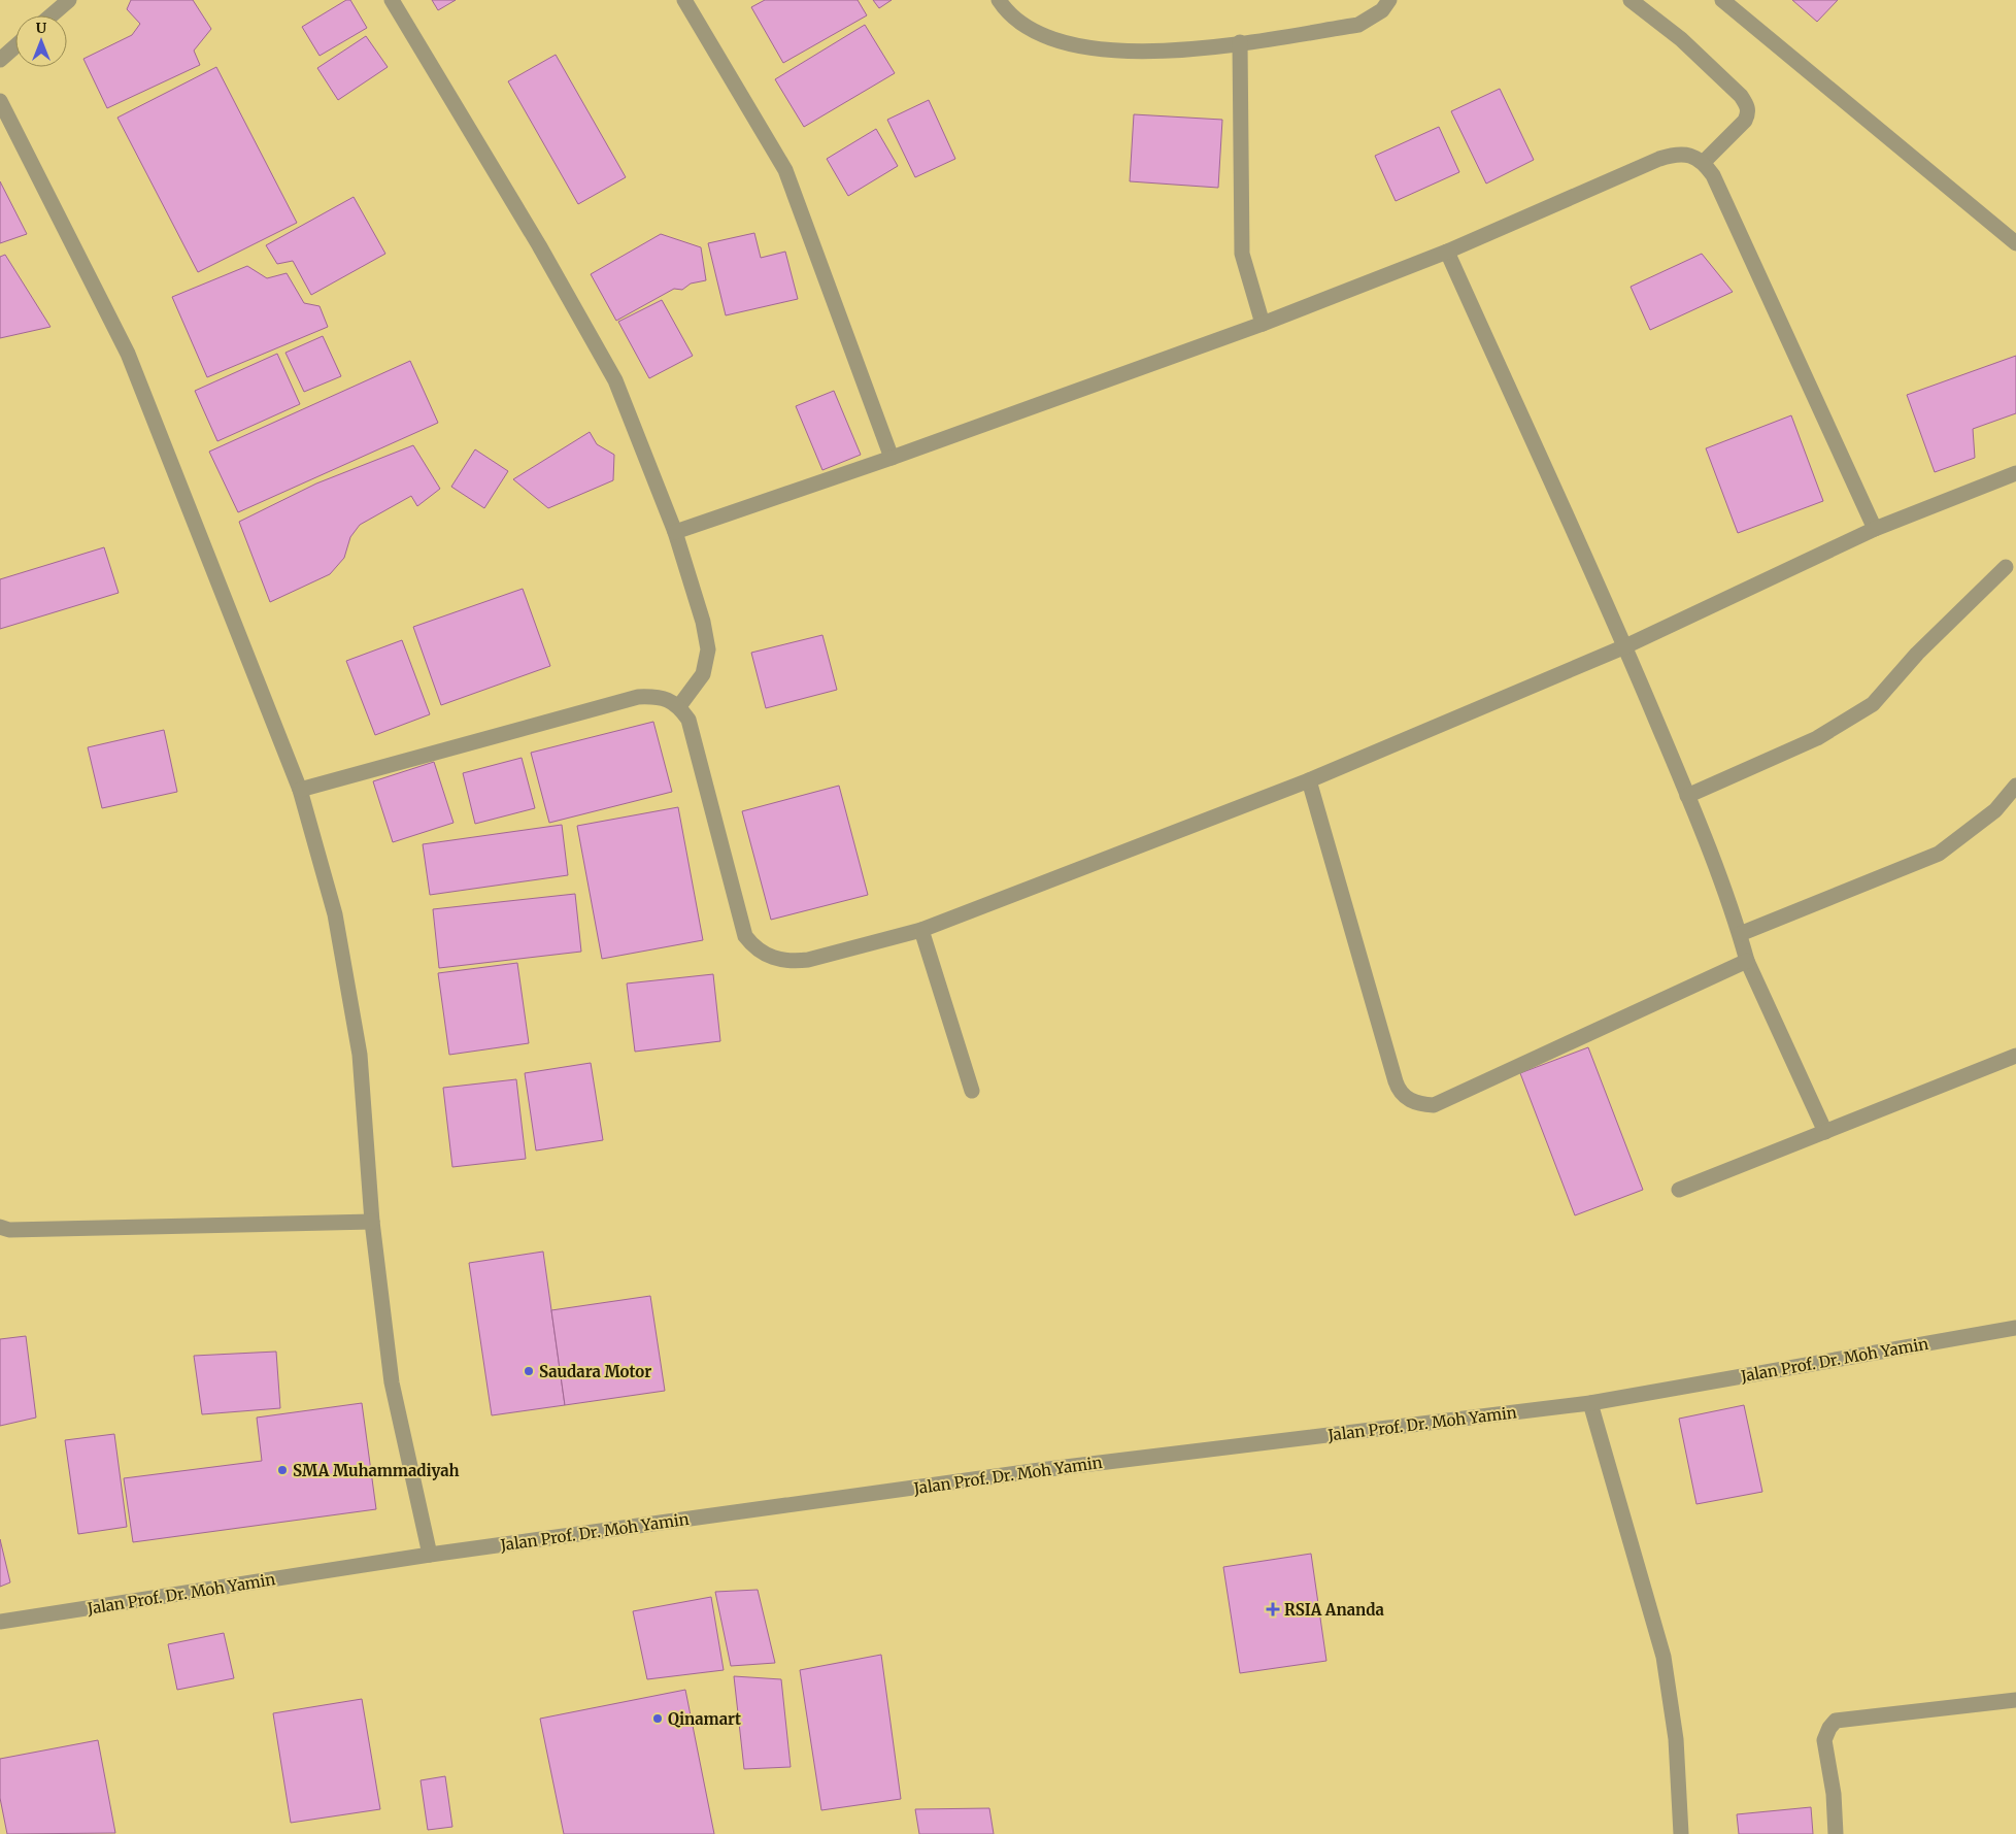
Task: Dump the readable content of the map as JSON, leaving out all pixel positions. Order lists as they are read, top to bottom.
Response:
{
  "streets": {
    "street": ["Jalan Prof. Dr. Moh Yamin"]
  },
  "places": {
    "other": ["Saudara Motor", "SMA Muhammadiyah", "Qinamart"],
    "health": ["RSIA Ananda"]
  },
  "north": "top"
}
